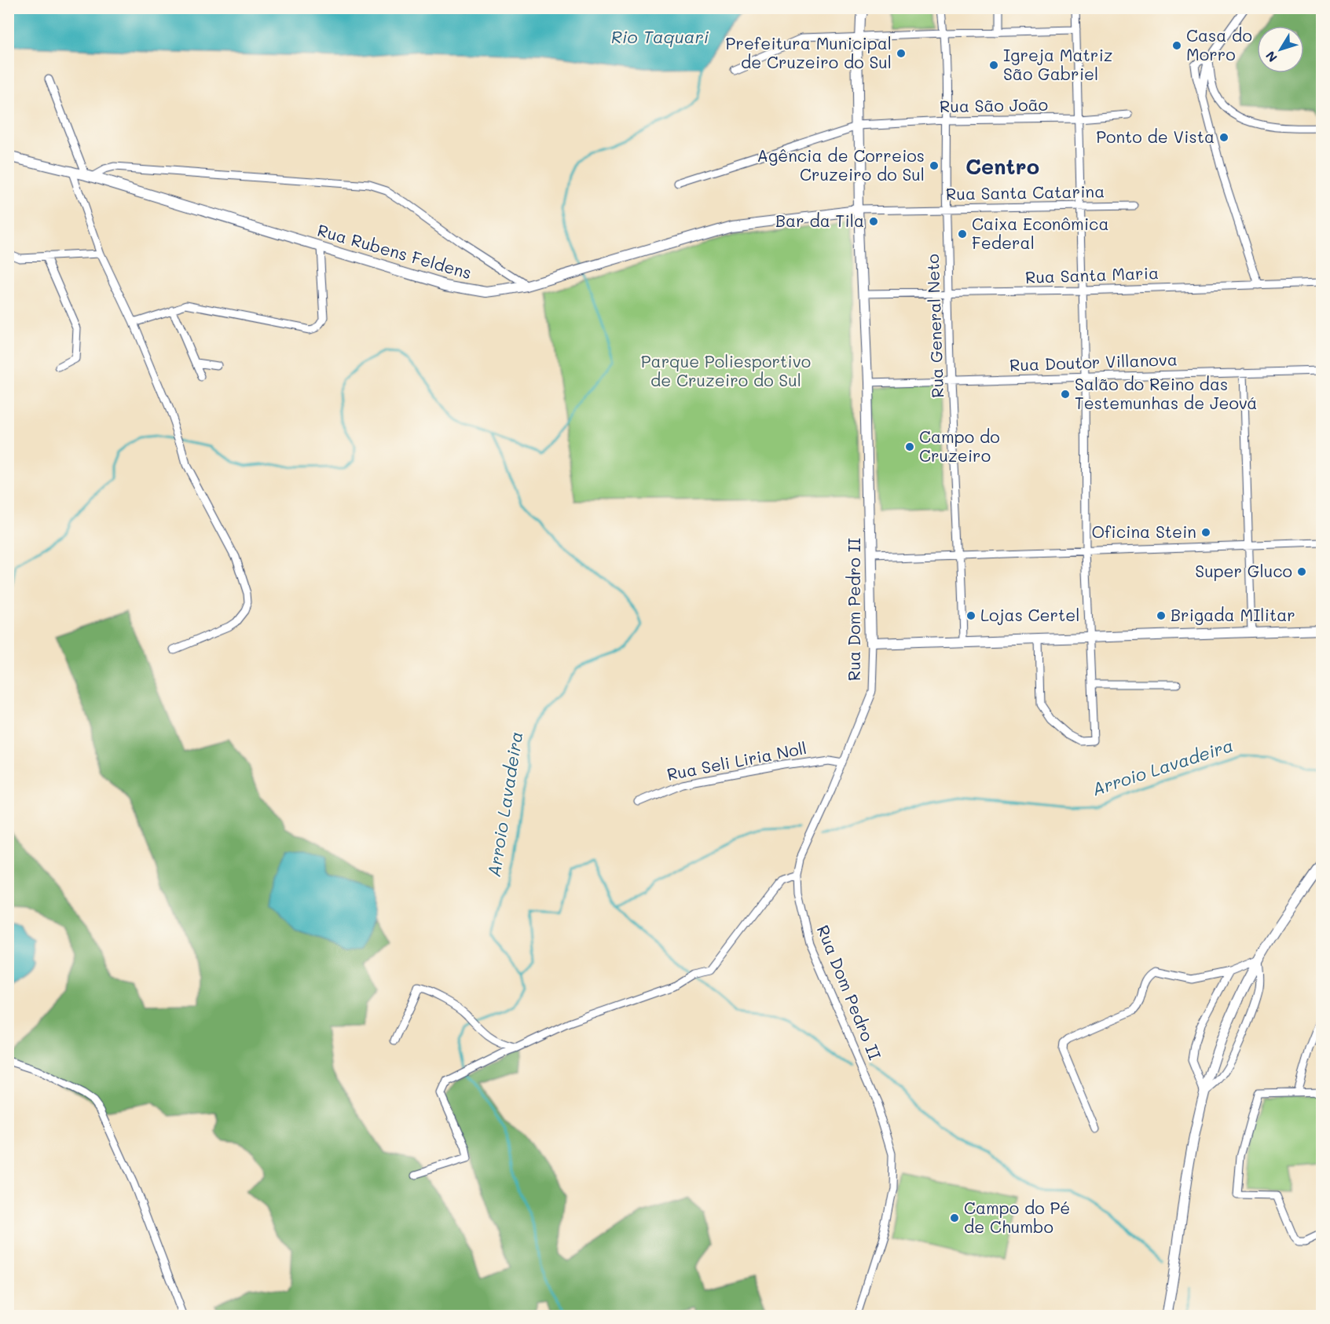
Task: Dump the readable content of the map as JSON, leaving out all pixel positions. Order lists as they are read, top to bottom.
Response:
{
  "streets": {
    "main road": ["Rua Rubens Feldens", "Rua Dom Pedro II"],
    "street": [
      "Rua São João",
      "Rua Santa Catarina",
      "Rua Santa Maria",
      "Rua General Neto",
      "Rua Doutor Villanova",
      "Rua Seli Liria Noll"
    ]
  },
  "crossings": [
    ["Rua São João", "Rua General Neto"],
    ["Rua São João", "Rua Dom Pedro II"],
    ["Rua Santa Catarina", "Rua Rubens Feldens"],
    ["Rua Santa Catarina", "Rua General Neto"],
    ["Rua Santa Catarina", "Rua Dom Pedro II"],
    ["Rua Rubens Feldens", "Rua Dom Pedro II"],
    ["Rua Santa Maria", "Rua General Neto"],
    ["Rua Santa Maria", "Rua Dom Pedro II"],
    ["Rua General Neto", "Rua Doutor Villanova"],
    ["Rua Doutor Villanova", "Rua Dom Pedro II"],
    ["Rua Dom Pedro II", "Rua Seli Liria Noll"]
  ],
  "districts": ["Centro"],
  "water": ["Rio Taquari", "Arroio Lavadeira"],
  "parks": ["Parque Poliesportivo de Cruzeiro do Sul"],
  "places": [
    "Casa do Morro",
    "Prefeitura Municipal de Cruzeiro do Sul",
    "Igreja Matriz São Gabriel",
    "Ponto de Vista",
    "Agência de Correios Cruzeiro do Sul",
    "Bar da Tila",
    "Caixa Econômica Federal",
    "Salão do Reino das Testemunhas de Jeová",
    "Campo do Cruzeiro",
    "Oficina Stein",
    "Super Gluco",
    "Lojas Certel",
    "Brigada MIlitar",
    "Campo do Pé de Chumbo"
  ],
  "north": "bottom left"
}
